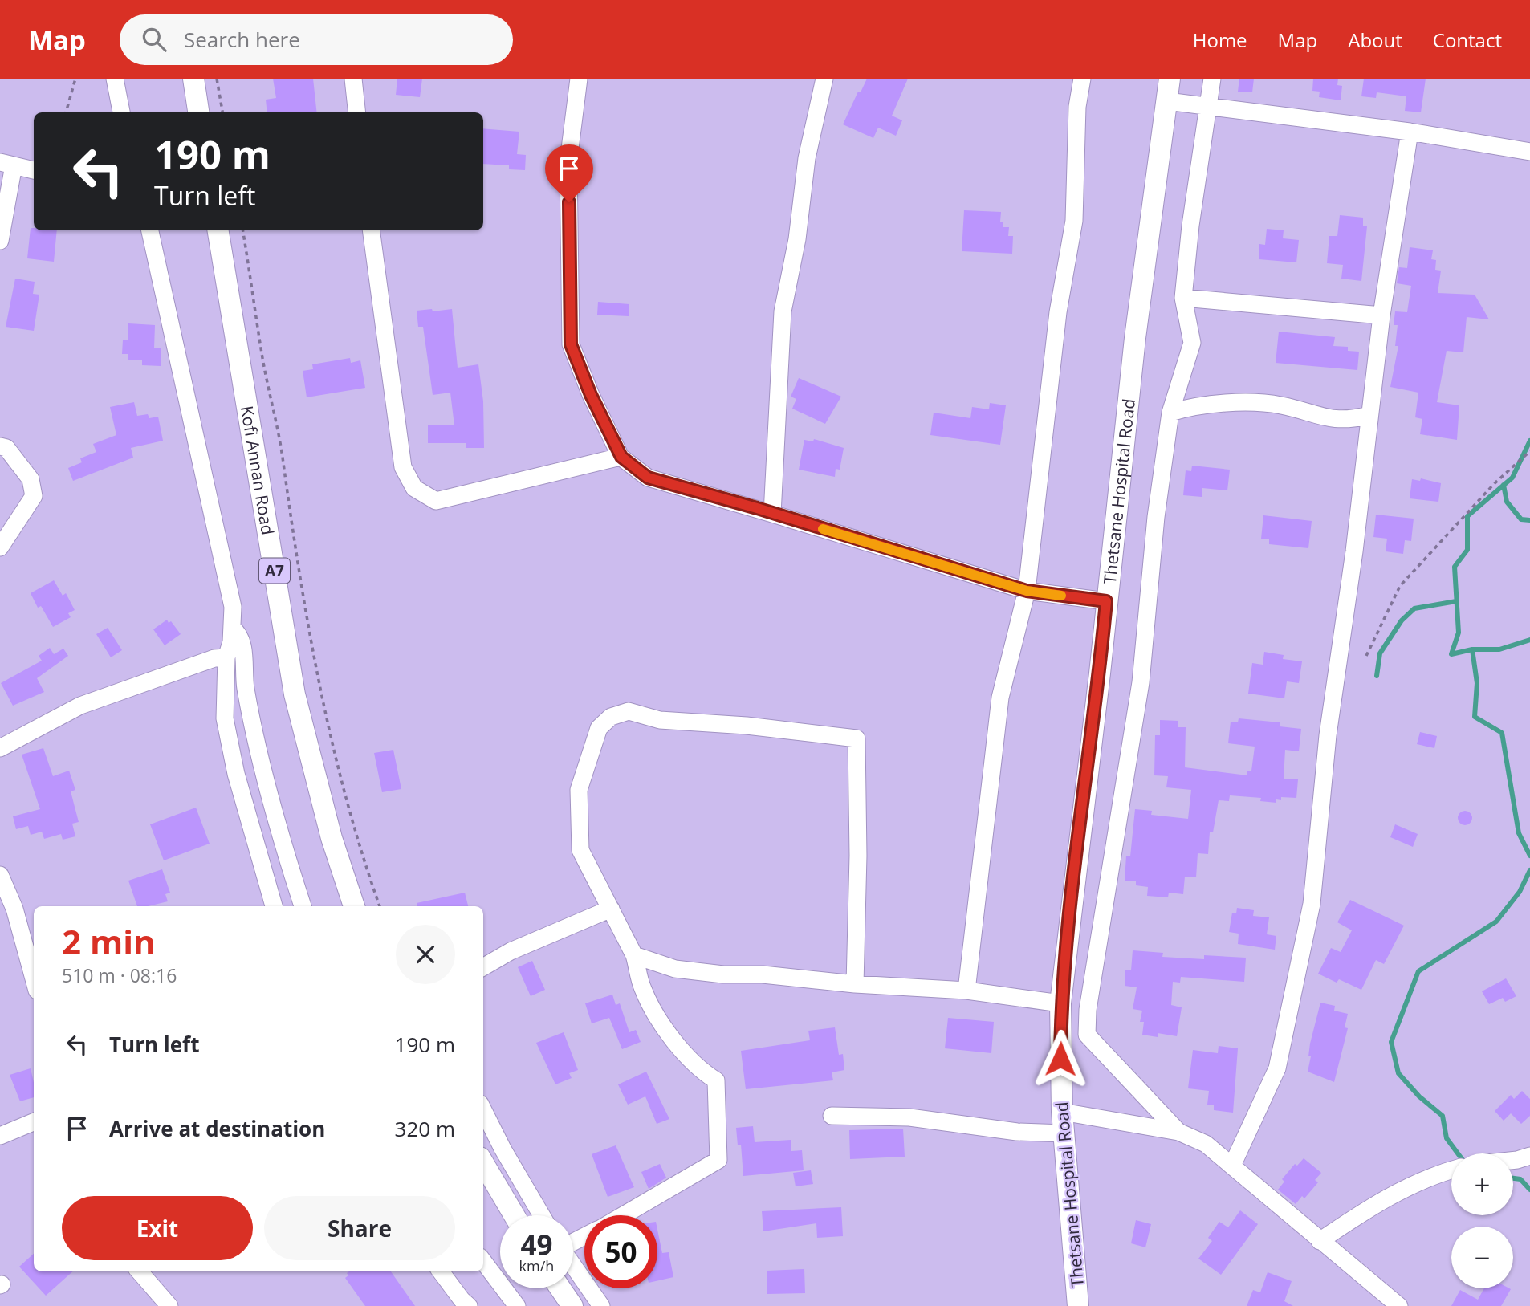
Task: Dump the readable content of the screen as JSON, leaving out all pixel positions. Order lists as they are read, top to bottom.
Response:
{
  "streets": {
    "main road": ["Kofi Annan Road", "Thetsane Hospital Road", "A7"]
  },
  "page": {
    "header": "Map",
    "search": "Search here",
    "nav": [
      "Home",
      "Map",
      "About",
      "Contact"
    ],
    "turn": ["190 m", "Turn left"],
    "heading": ["2 min", "510 m · 08:16"],
    "list": [
      {
        "name": "Turn left",
        "value": "190 m"
      },
      {
        "name": "Arrive at destination",
        "value": "320 m"
      }
    ],
    "map_buttons": ["+", "−"],
    "buttons": ["Exit", "Share"],
    "speed": "49 km/h",
    "limit": "50"
  }
}
